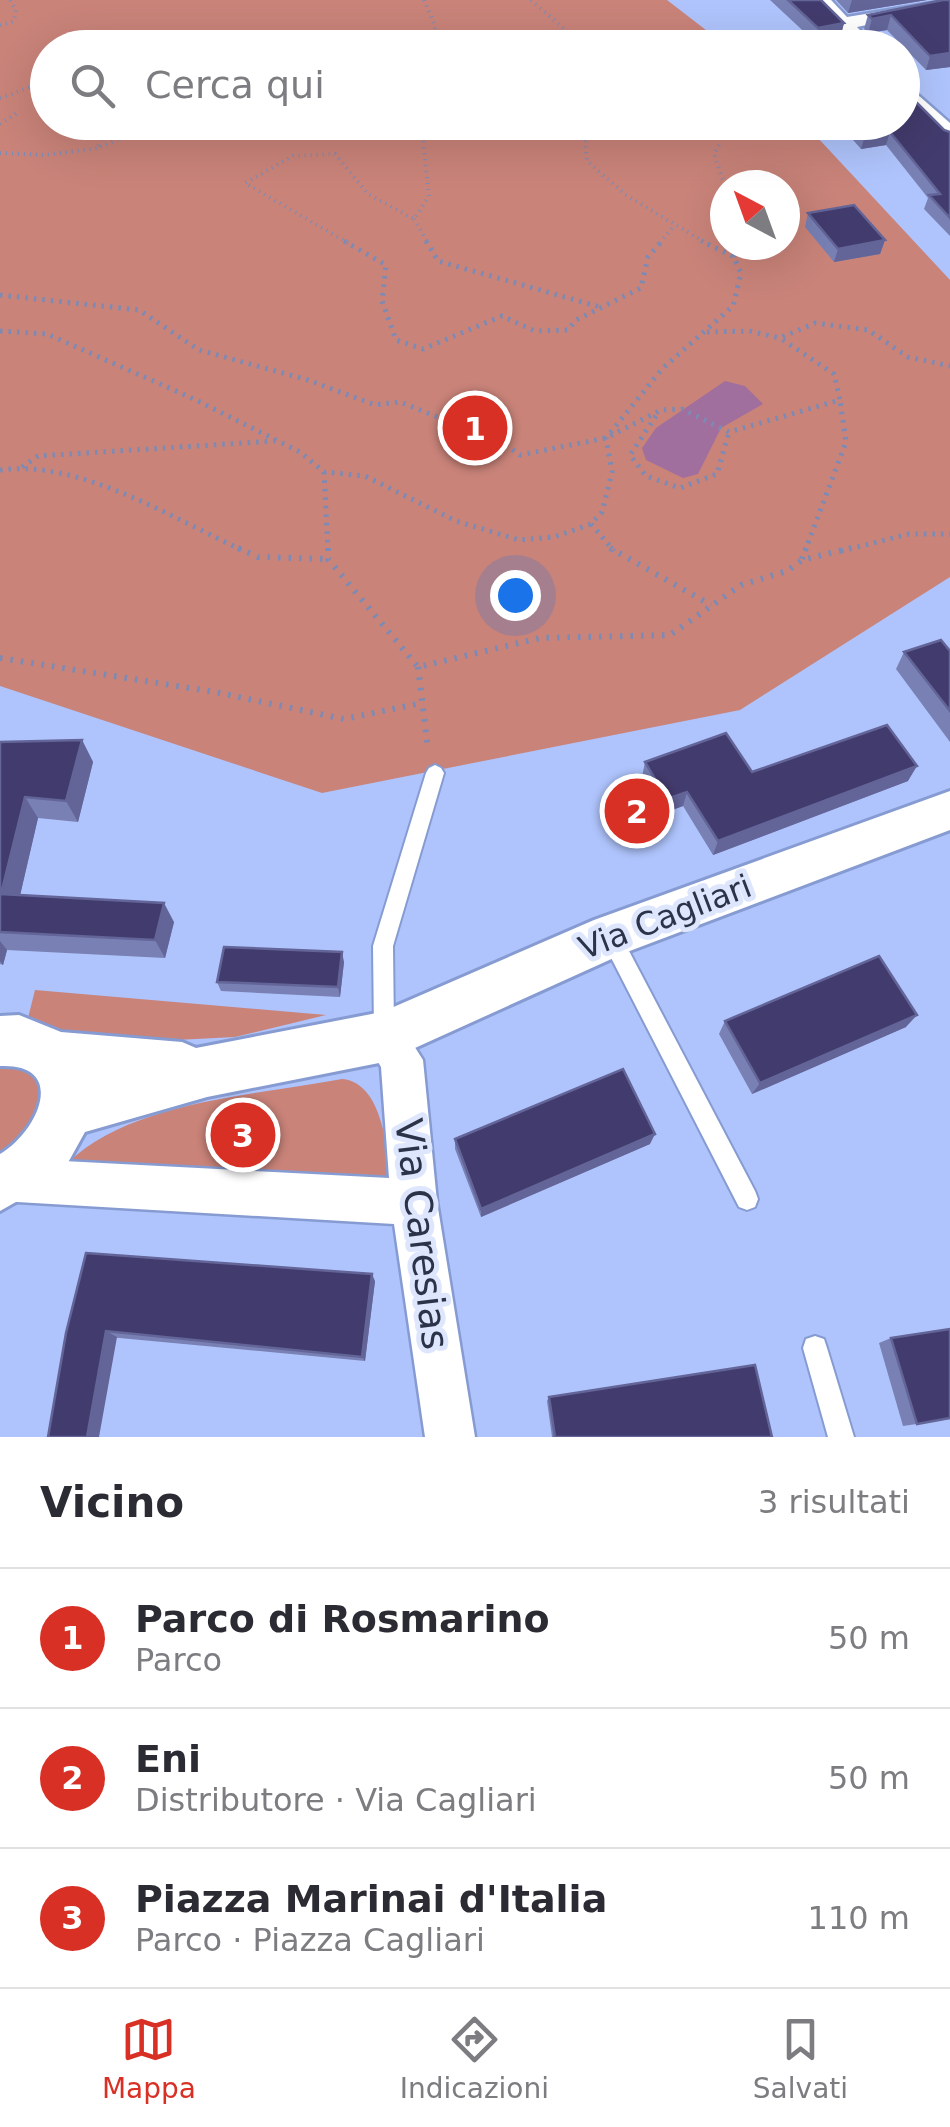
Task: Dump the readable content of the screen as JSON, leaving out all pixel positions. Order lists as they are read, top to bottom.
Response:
{
  "streets": {
    "street": ["Via Cagliari", "Via Caresias"]
  },
  "crossings": [
    ["Via Cagliari", "Via Caresias"]
  ],
  "north": "top left",
  "page": {
    "search": "Cerca qui",
    "pins": ["1", "2", "3"],
    "heading": ["Vicino", "3 risultati"],
    "list": [
      {
        "mark": "1",
        "name": "Parco di Rosmarino",
        "note": "Parco",
        "value": "50 m"
      },
      {
        "mark": "2",
        "name": "Eni",
        "note": "Distributore · Via Cagliari",
        "value": "50 m"
      },
      {
        "mark": "3",
        "name": "Piazza Marinai d'Italia",
        "note": "Parco · Piazza Cagliari",
        "value": "110 m"
      }
    ],
    "nav": ["Mappa", "Indicazioni", "Salvati"]
  }
}
